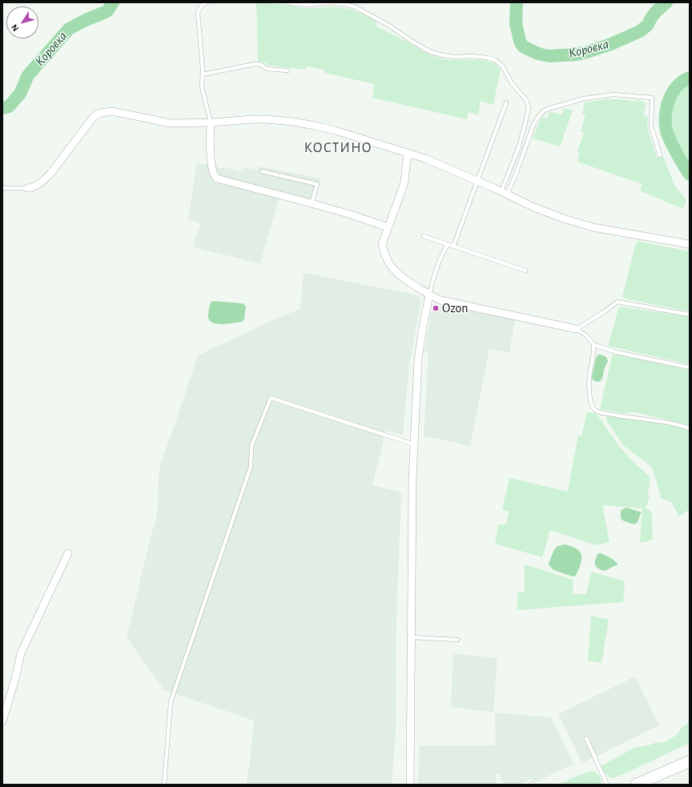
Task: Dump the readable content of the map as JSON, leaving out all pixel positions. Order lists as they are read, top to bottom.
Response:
{
  "districts": ["КОСТИНО"],
  "water": ["Коровка"],
  "places": ["Ozon"],
  "north": "bottom left"
}
